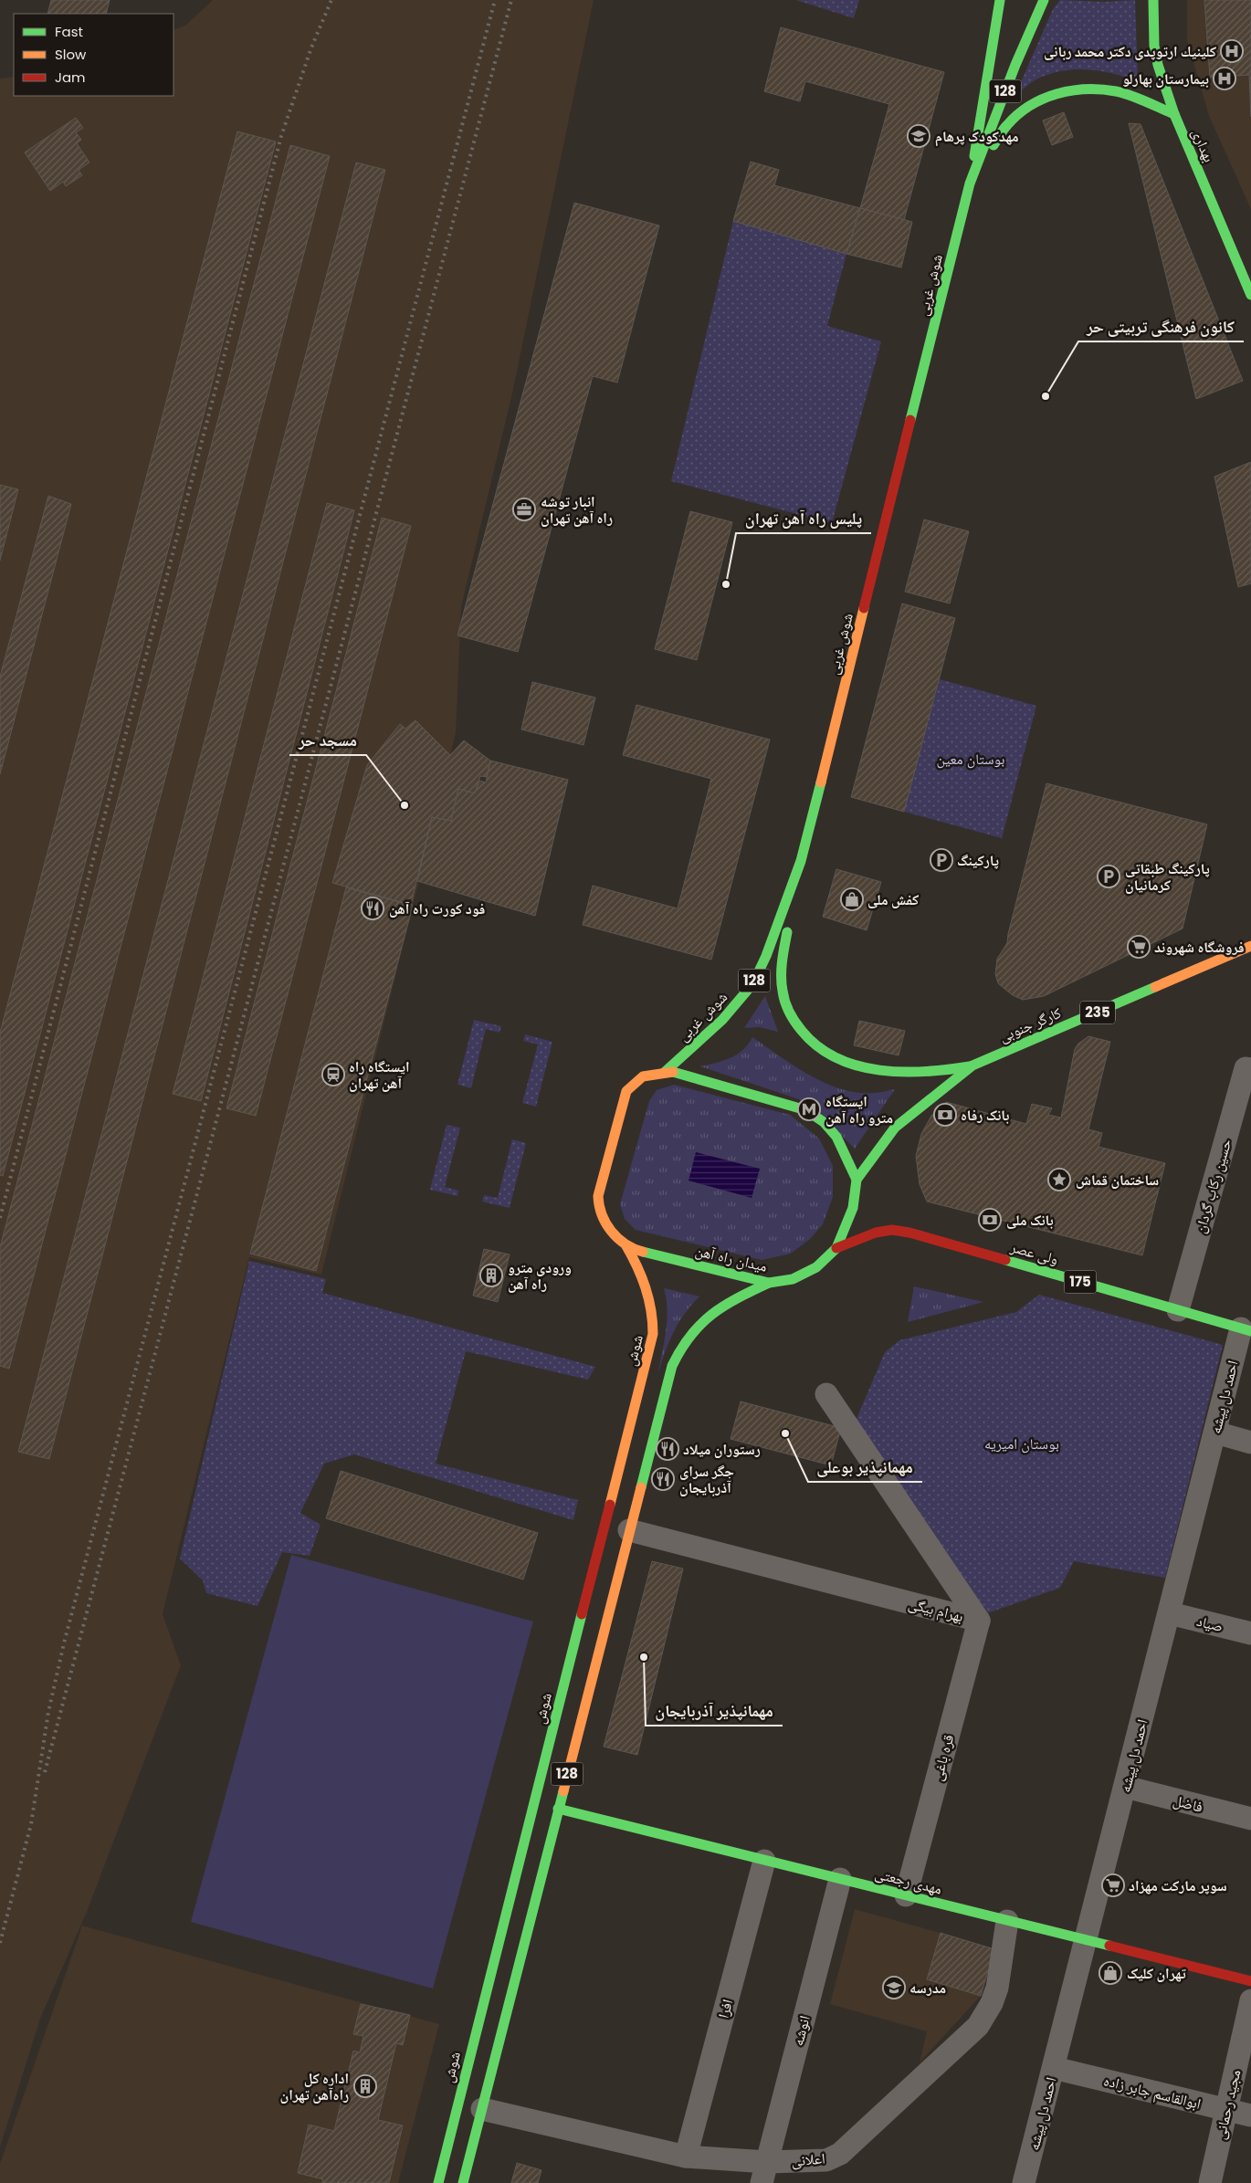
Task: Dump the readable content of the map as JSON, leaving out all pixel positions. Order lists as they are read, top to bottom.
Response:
{
  "streets": {
    "main road": [
      "128",
      "بهداری",
      "شوش غربی",
      "235",
      "کارگر جنوبی",
      "ولی عصر",
      "میدان راه آهن",
      "175",
      "شوش",
      "مهدی رجعتی"
    ],
    "street": [
      "حسین رکاب‌ گردان",
      "احمد دل پیشه",
      "بهرام بیگی",
      "صیاد",
      "قره باغی",
      "فاضل",
      "افرا",
      "انوشه",
      "ابوالقاسم جابر زاده",
      "مجید رحمانی",
      "اعلانی"
    ]
  },
  "crossings": [
    ["128", "شوش غربی"],
    ["128", "میدان راه آهن"],
    ["128", "بهرام بیگی"],
    ["128", "مهدی رجعتی"],
    ["128", "اعلانی"],
    ["شوش غربی", "میدان راه آهن"],
    ["کارگر جنوبی", "میدان راه آهن"],
    ["حسین رکاب‌ گردان", "ولی عصر"],
    ["ولی عصر", "میدان راه آهن"],
    ["ولی عصر", "احمد دل پیشه"],
    ["میدان راه آهن", "شوش"],
    ["احمد دل پیشه", "صیاد"],
    ["احمد دل پیشه", "فاضل"],
    ["احمد دل پیشه", "مهدی رجعتی"],
    ["احمد دل پیشه", "ابوالقاسم جابر زاده"],
    ["بهرام بیگی", "قره باغی"],
    ["قره باغی", "مهدی رجعتی"],
    ["مهدی رجعتی", "افرا"],
    ["مهدی رجعتی", "انوشه"],
    ["مهدی رجعتی", "اعلانی"],
    ["افرا", "اعلانی"],
    ["انوشه", "اعلانی"],
    ["ابوالقاسم جابر زاده", "مجید رحمانی"]
  ],
  "parks": ["بوستان معین", "بوستان امیریه"],
  "places": {
    "hospital": ["كلينيك ارتوپدى دكتر محمد ربانى", "بیمارستان بهارلو"],
    "school or university": ["مهدکودک پرهام", "مدرسه"],
    "other": [
      "کانون فرهنگی تربیتی حر",
      "پلیس راه آهن تهران",
      "مسجد حر",
      "مهمانپذیر بوعلی",
      "مهمانپذیر آذربایجان"
    ],
    "office": ["انبار توشه راه آهن تهران"],
    "parking": ["پارکینگ", "پارکینگ طبقاتی کرمانیان"],
    "shop": ["کفش ملی", "تهران کلیک"],
    "restaurant": ["فود کورت راه آهن", "رستوران میلاد", "جگر سرای آذربایجان"],
    "supermarket": ["فروشگاه شهروند", "سوپر مارکت مهزاد"],
    "station": ["ایستگاه راه آهن تهران"],
    "metro station": ["ایستگاه مترو راه آهن"],
    "bank": ["بانک رفاه", "بانک ملی"],
    "place": ["ساختمان قماش"],
    "building": ["ورودی مترو راه آهن", "اداره کل راه‌آهن تهران"]
  },
  "legend": ["Fast", "Slow", "Jam"]
}
